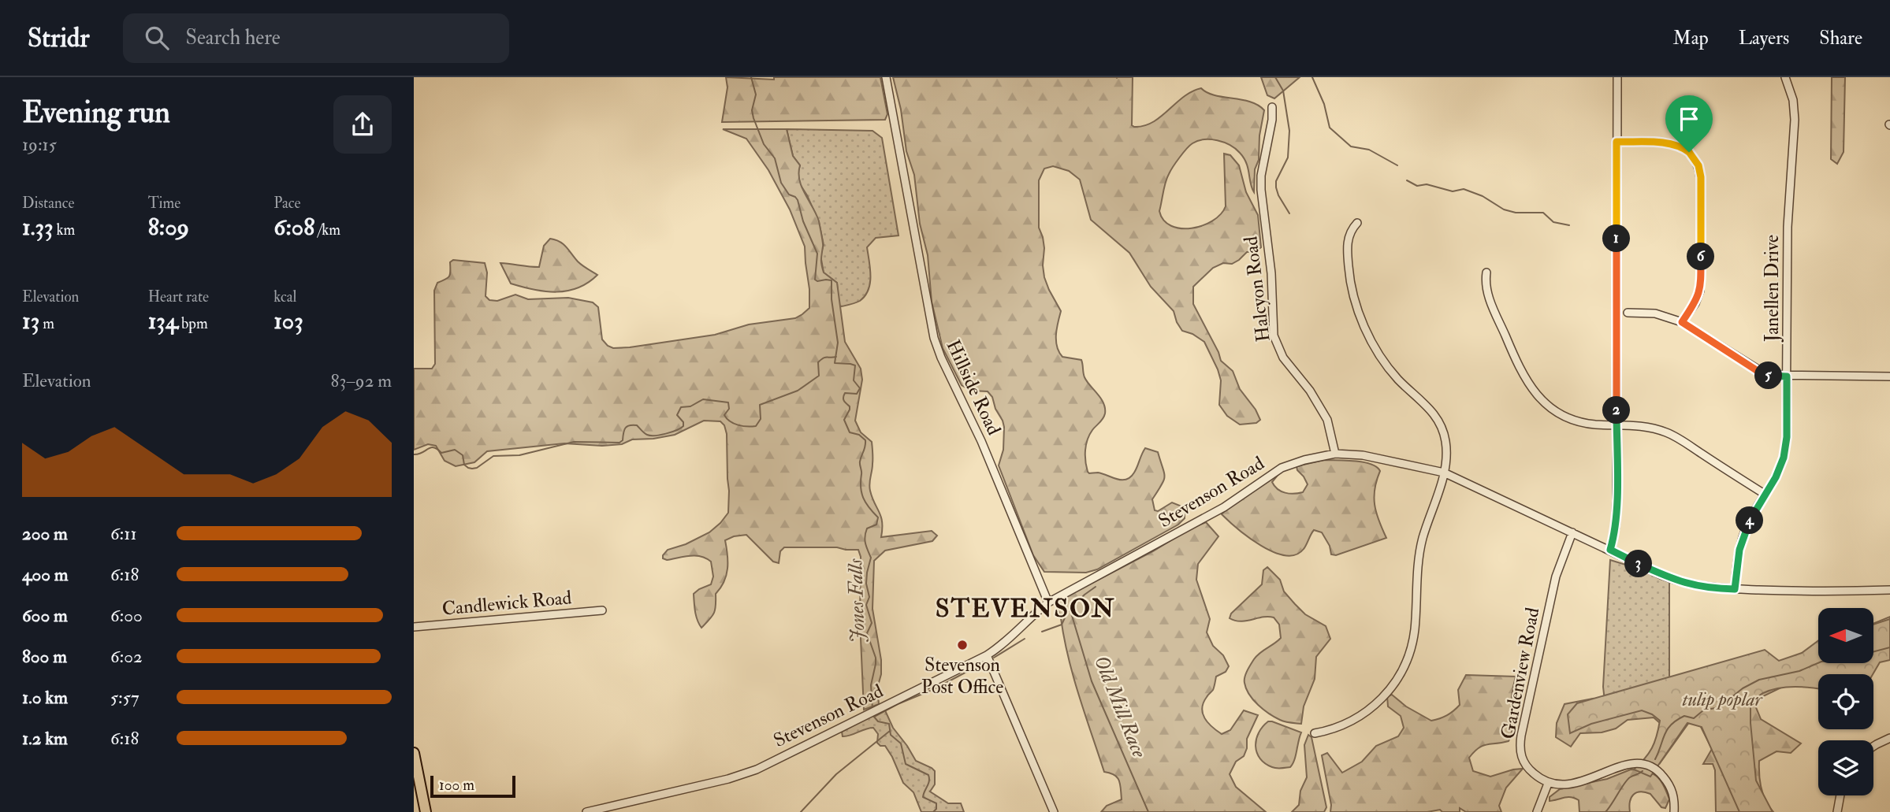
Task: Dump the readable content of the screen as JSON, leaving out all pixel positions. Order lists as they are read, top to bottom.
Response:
{
  "streets": {
    "street": [
      "Janellen Drive",
      "Halcyon Road",
      "Hillside Road",
      "Stevenson Road",
      "Candlewick Road",
      "Gardenview Road"
    ]
  },
  "crossings": [
    ["Janellen Drive", "Stevenson Road"],
    ["Halcyon Road", "Stevenson Road"],
    ["Hillside Road", "Stevenson Road"],
    ["Stevenson Road", "Gardenview Road"]
  ],
  "districts": ["STEVENSON"],
  "water": ["Jones Falls", "Old Mill Race"],
  "parks": ["tulip poplar"],
  "places": ["Stevenson Post Office"],
  "scale_bar": "100 m",
  "north": "left",
  "page": {
    "header": "Stridr",
    "search": "Search here",
    "nav": ["Map", "Layers", "Share"],
    "heading": ["Evening run", "19:15"],
    "stats": [
      ["Distance", "1.33 km"],
      ["Time", "8:09"],
      ["Pace", "6:08 /km"],
      ["Elevation", "13 m"],
      ["Heart rate", "134 bpm"],
      ["kcal", "103"]
    ],
    "pins": [
      "1",
      "6",
      "5",
      "2",
      "4",
      "3"
    ],
    "chart": ["Elevation", "83–92 m"],
    "list": [
      {
        "name": "200 m",
        "note": "6:11"
      },
      {
        "name": "400 m",
        "note": "6:18"
      },
      {
        "name": "600 m",
        "note": "6:00"
      },
      {
        "name": "800 m",
        "note": "6:02"
      },
      {
        "name": "1.0 km",
        "note": "5:57"
      },
      {
        "name": "1.2 km",
        "note": "6:18"
      }
    ],
    "scale": "100 m"
  }
}
